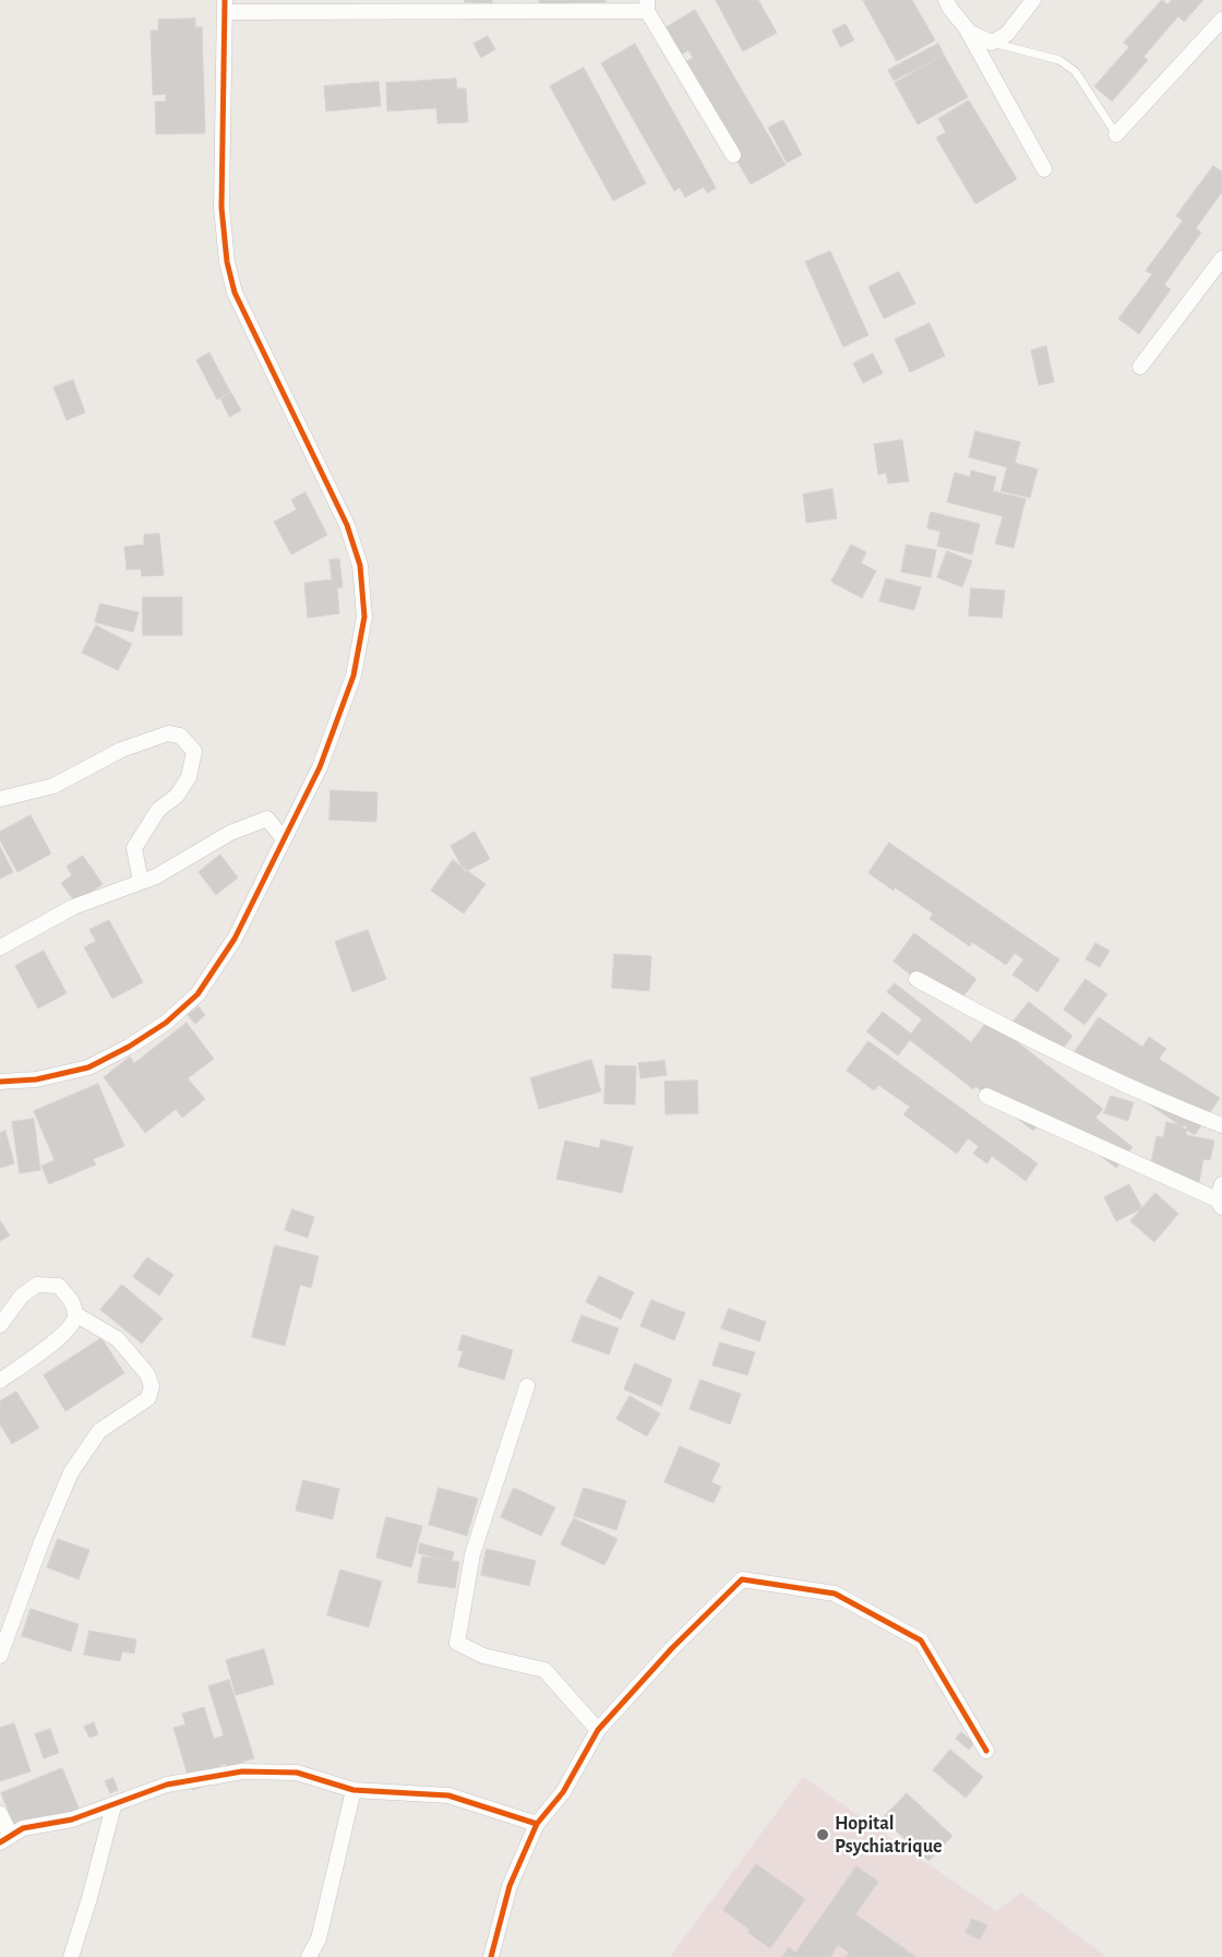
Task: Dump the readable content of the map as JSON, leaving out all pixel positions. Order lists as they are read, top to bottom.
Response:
{
  "places": ["Hopital Psychiatrique"]
}
